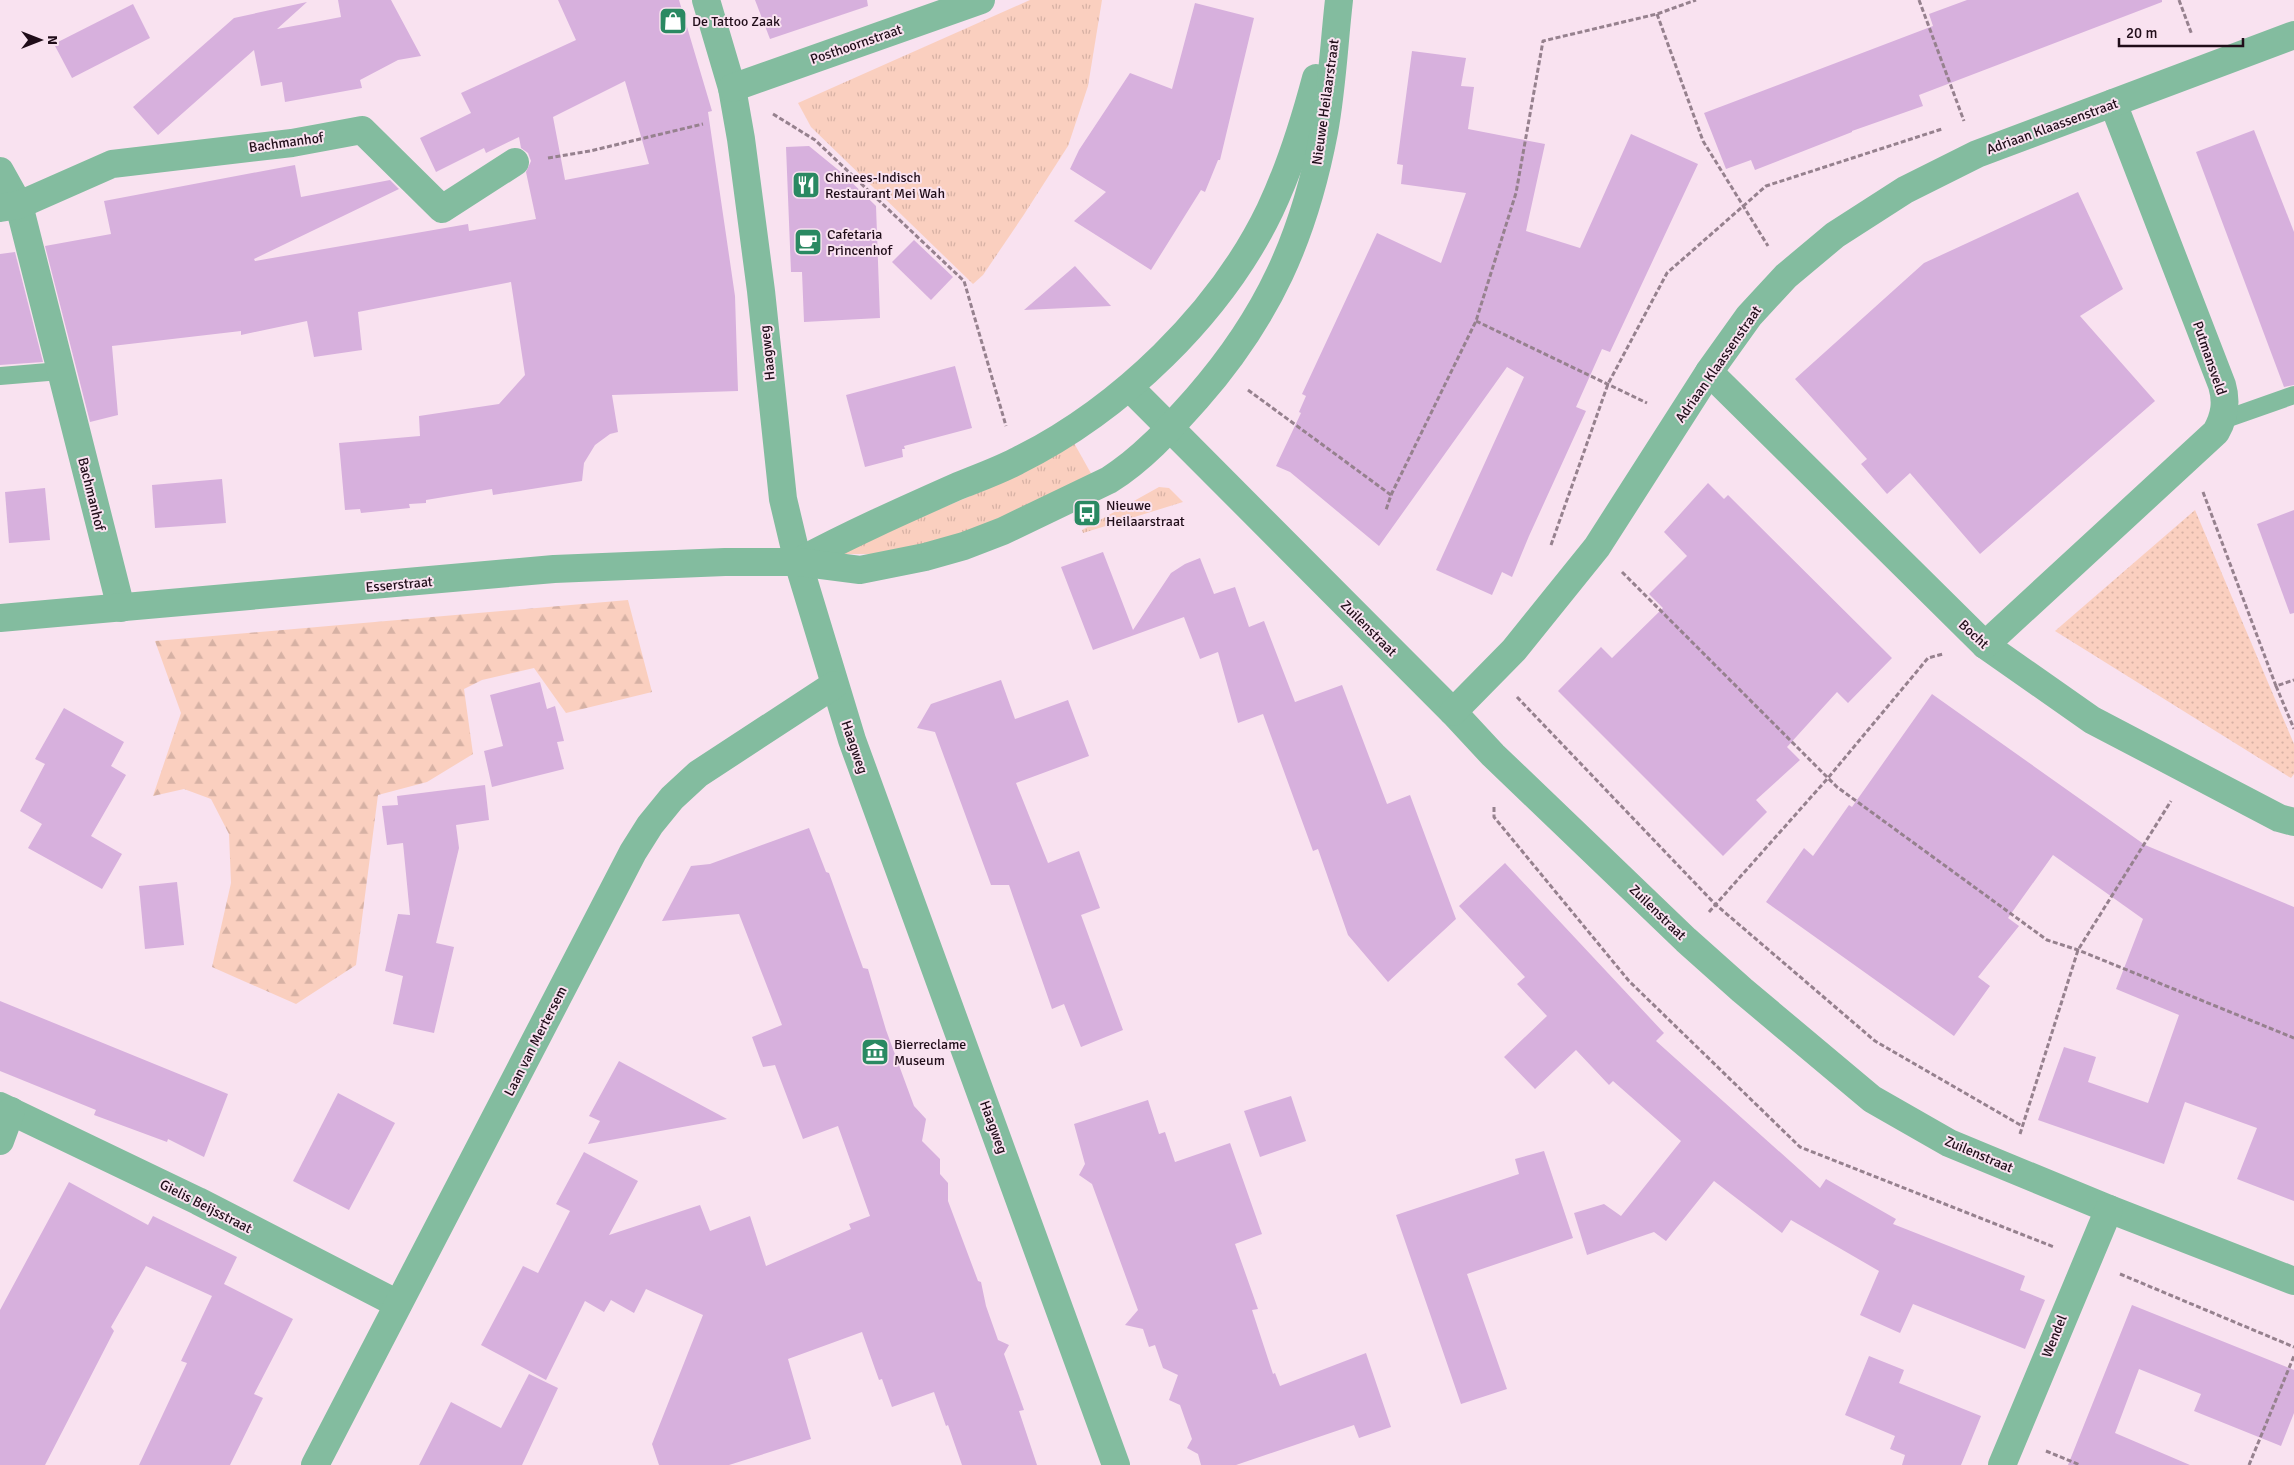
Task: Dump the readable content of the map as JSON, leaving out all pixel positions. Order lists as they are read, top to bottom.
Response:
{
  "streets": {
    "street": [
      "Posthoornstraat",
      "Nieuwe Heilaarstraat",
      "Adriaan Klaassenstraat",
      "Bachmanhof",
      "Haagweg",
      "Putmansveld",
      "Esserstraat",
      "Zuilenstraat",
      "Bocht",
      "Laan van Mertersem",
      "Gielis Beijsstraat",
      "Wendel"
    ]
  },
  "crossings": [
    ["Posthoornstraat", "Haagweg"],
    ["Nieuwe Heilaarstraat", "Haagweg"],
    ["Nieuwe Heilaarstraat", "Esserstraat"],
    ["Nieuwe Heilaarstraat", "Zuilenstraat"],
    ["Adriaan Klaassenstraat", "Putmansveld"],
    ["Adriaan Klaassenstraat", "Zuilenstraat"],
    ["Adriaan Klaassenstraat", "Bocht"],
    ["Bachmanhof", "Esserstraat"],
    ["Haagweg", "Esserstraat"],
    ["Haagweg", "Laan van Mertersem"],
    ["Zuilenstraat", "Wendel"],
    ["Laan van Mertersem", "Gielis Beijsstraat"]
  ],
  "places": {
    "shop": ["De Tattoo Zaak"],
    "restaurant": ["Chinees-Indisch Restaurant Mei Wah"],
    "cafe": ["Cafetaria Princenhof"],
    "bus stop": ["Nieuwe Heilaarstraat"],
    "museum": ["Bierreclame Museum"]
  },
  "scale_bar": "20 m",
  "north": "right"
}
